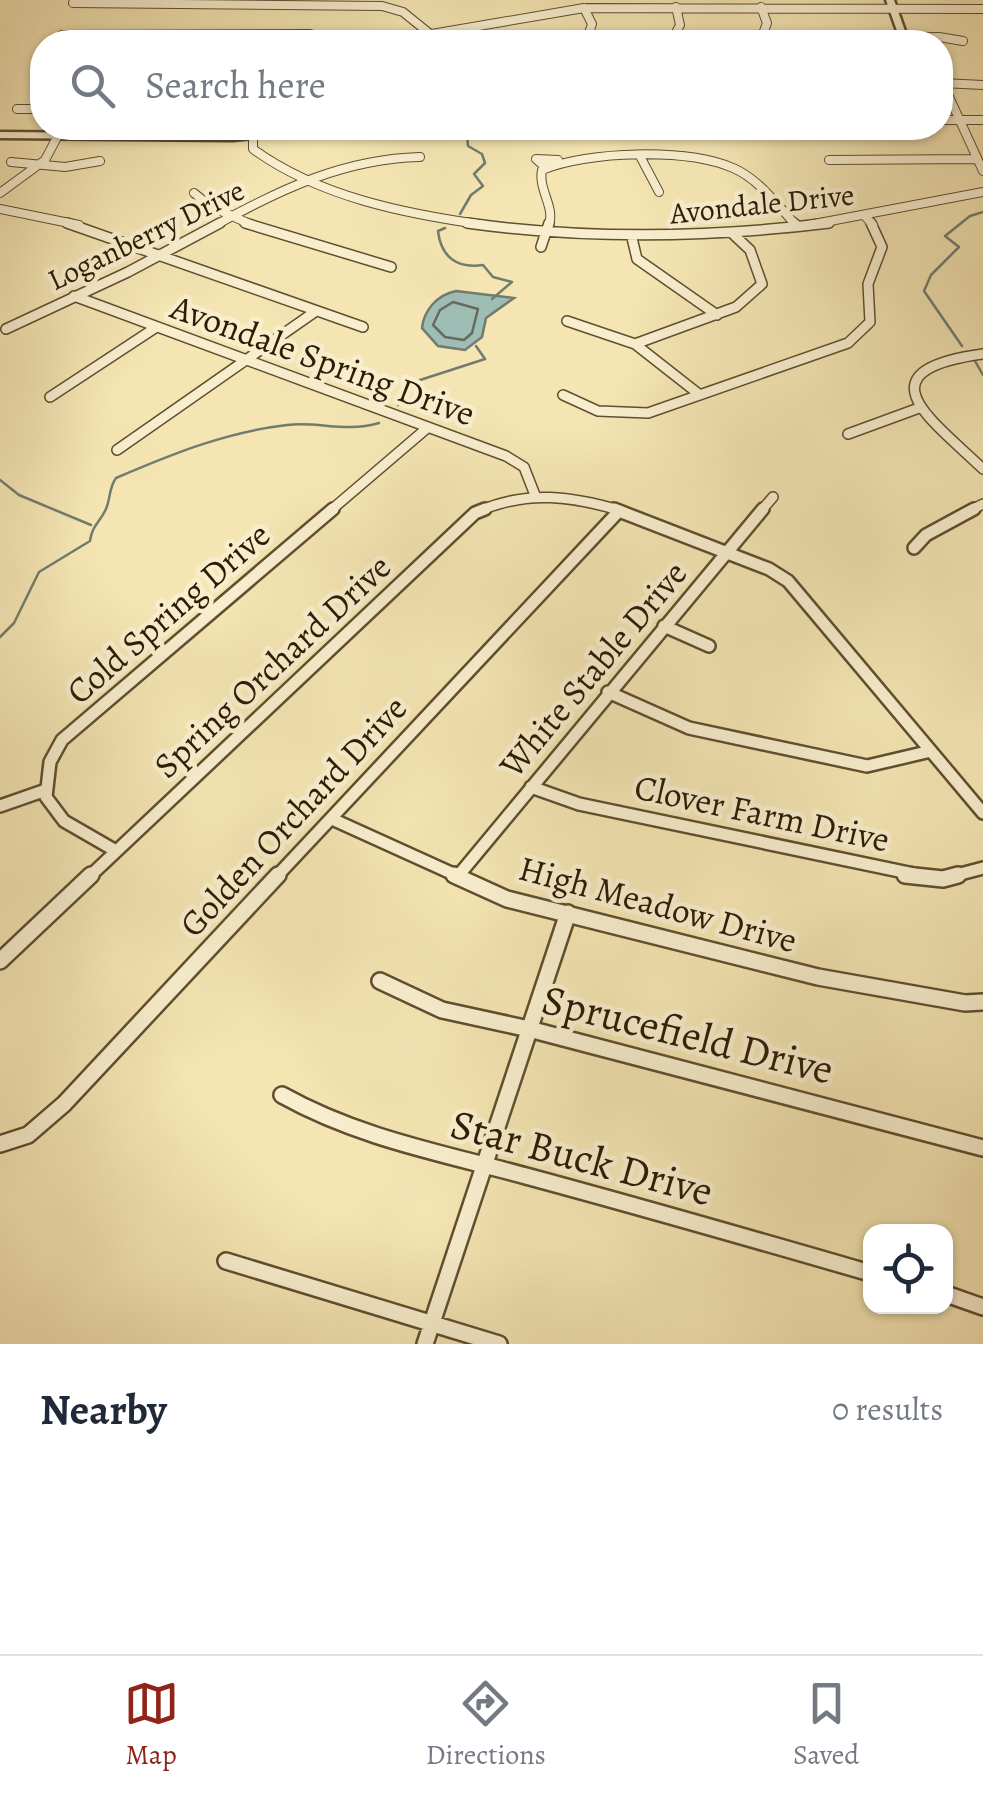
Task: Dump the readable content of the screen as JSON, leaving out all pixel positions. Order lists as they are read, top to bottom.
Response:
{
  "streets": {
    "street": [
      "Avondale Drive",
      "Loganberry Drive",
      "Avondale Spring Drive",
      "Cold Spring Drive",
      "Spring Orchard Drive",
      "White Stable Drive",
      "Clover Farm Drive",
      "Golden Orchard Drive",
      "High Meadow Drive",
      "Sprucefield Drive",
      "Star Buck Drive"
    ]
  },
  "crossings": [
    ["Avondale Drive", "Loganberry Drive"],
    ["Loganberry Drive", "Avondale Spring Drive"],
    ["Avondale Spring Drive", "Cold Spring Drive"],
    ["Avondale Spring Drive", "Spring Orchard Drive"],
    ["Spring Orchard Drive", "White Stable Drive"],
    ["Spring Orchard Drive", "Golden Orchard Drive"],
    ["White Stable Drive", "Clover Farm Drive"],
    ["White Stable Drive", "High Meadow Drive"],
    ["Golden Orchard Drive", "High Meadow Drive"]
  ],
  "page": {
    "search": "Search here",
    "heading": ["Nearby", "0 results"],
    "nav": ["Map", "Directions", "Saved"]
  }
}
